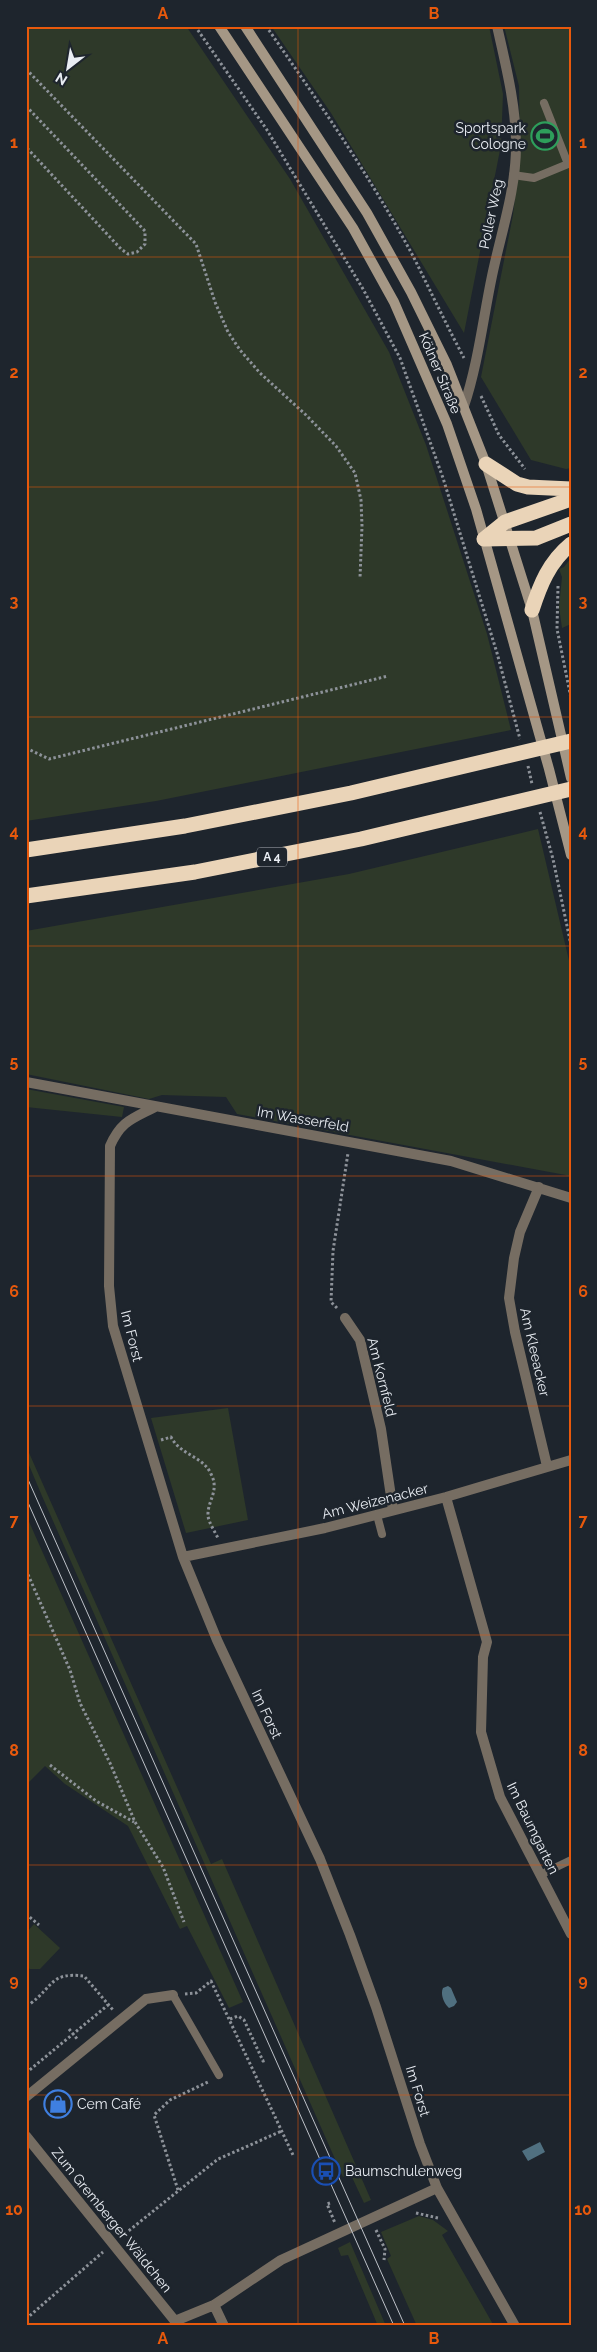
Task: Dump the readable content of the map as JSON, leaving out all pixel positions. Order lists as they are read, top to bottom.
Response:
{
  "streets": {
    "highway": ["A 4"],
    "main road": ["Kölner Straße"],
    "street": [
      "Poller Weg",
      "Im Wasserfeld",
      "Im Forst",
      "Am Kleeacker",
      "Am Kornfeld",
      "Am Weizenacker",
      "Im Baumgarten",
      "Zum Gremberger Wäldchen"
    ]
  },
  "crossings": [
    ["Poller Weg", "Kölner Straße"],
    ["Im Wasserfeld", "Im Forst"],
    ["Im Wasserfeld", "Am Kleeacker"],
    ["Im Forst", "Am Weizenacker"],
    ["Am Kleeacker", "Am Weizenacker"],
    ["Am Kornfeld", "Am Weizenacker"],
    ["Am Weizenacker", "Im Baumgarten"]
  ],
  "places": {
    "sports": ["Sportspark Cologne"],
    "shop": ["Cem Café"],
    "bus stop": ["Baumschulenweg"]
  },
  "north": "bottom left",
  "grid": {
    "columns": ["A", "B"],
    "rows": [
      "1",
      "2",
      "3",
      "4",
      "5",
      "6",
      "7",
      "8",
      "9",
      "10"
    ]
  }
}
